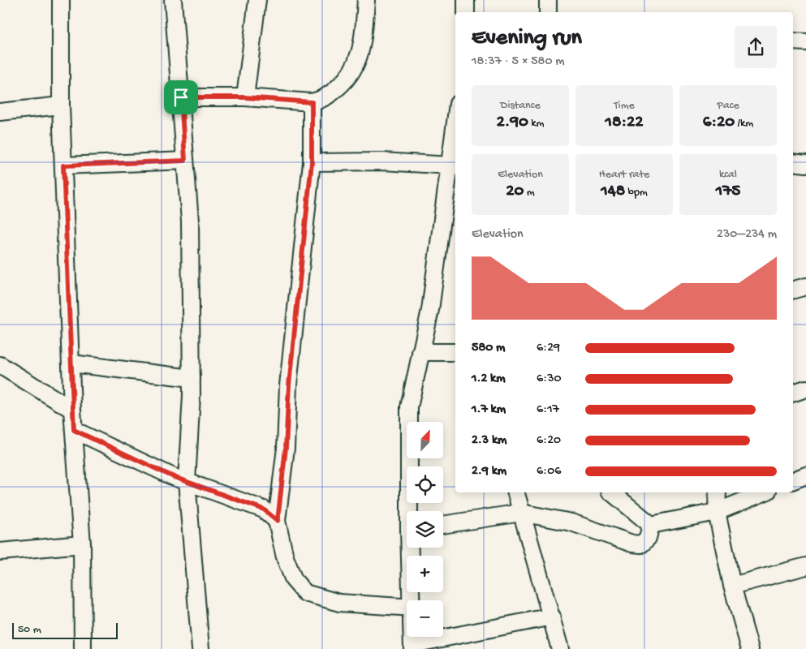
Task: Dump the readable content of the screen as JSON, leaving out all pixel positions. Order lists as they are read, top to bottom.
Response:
{
  "scale_bar": "50 m",
  "north": "top right",
  "page": {
    "heading": ["Evening run", "18:37 · 5 × 580 m"],
    "stats": [
      ["Distance", "2.90 km"],
      ["Time", "18:22"],
      ["Pace", "6:20 /km"],
      ["Elevation", "20 m"],
      ["Heart rate", "148 bpm"],
      ["kcal", "175"]
    ],
    "chart": ["Elevation", "230–234 m"],
    "list": [
      {
        "name": "580 m",
        "note": "6:29"
      },
      {
        "name": "1.2 km",
        "note": "6:30"
      },
      {
        "name": "1.7 km",
        "note": "6:17"
      },
      {
        "name": "2.3 km",
        "note": "6:20"
      },
      {
        "name": "2.9 km",
        "note": "6:06"
      }
    ],
    "map_buttons": ["+", "−"],
    "scale": "50 m"
  }
}
